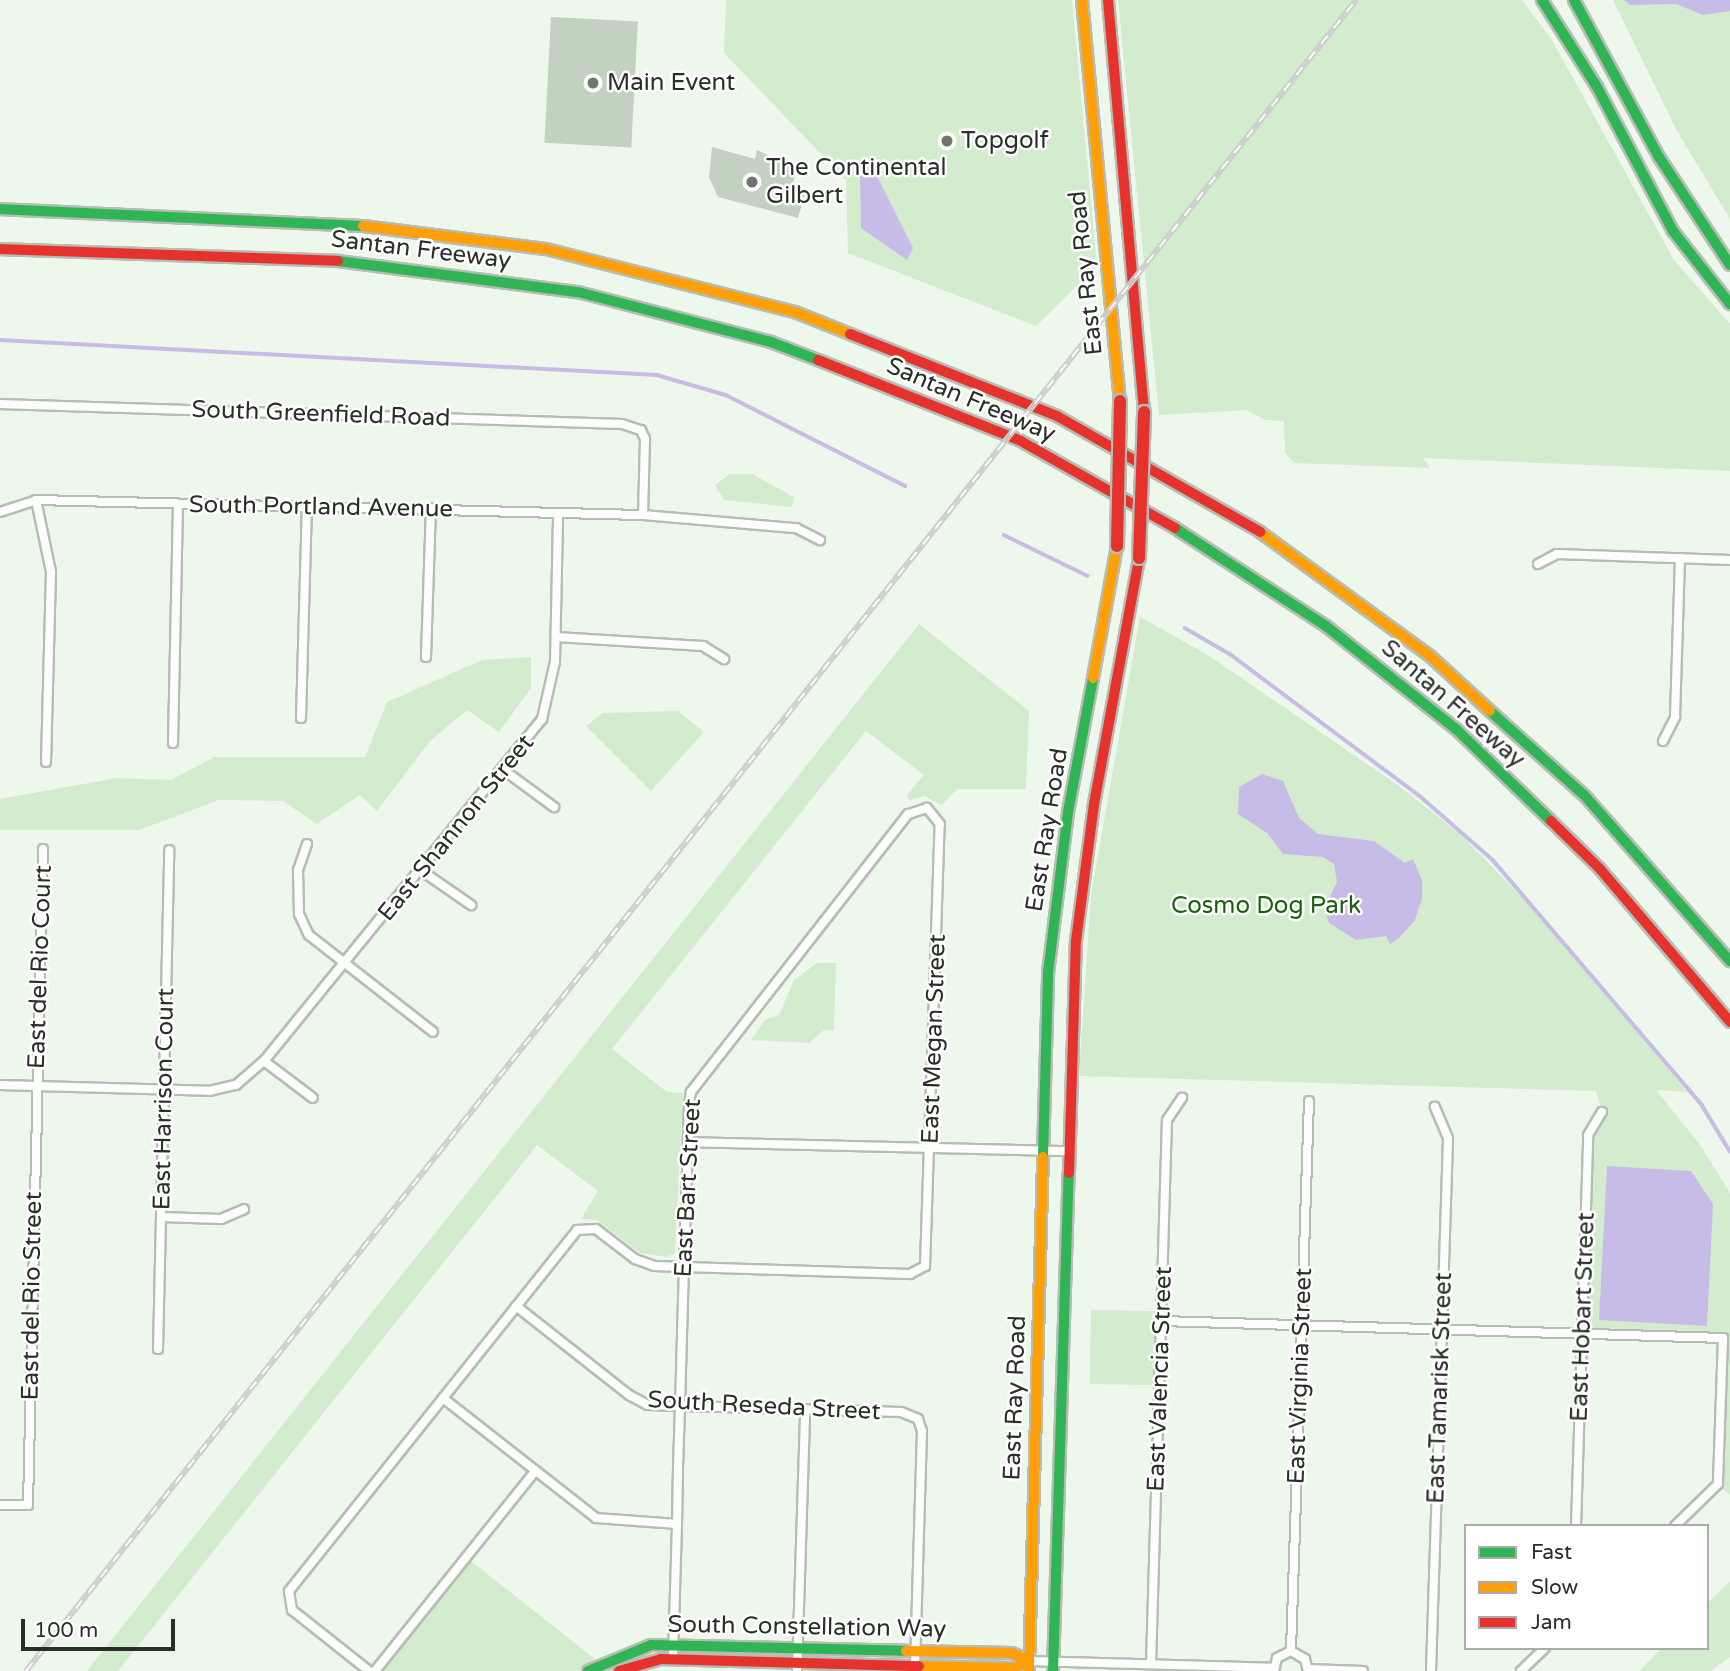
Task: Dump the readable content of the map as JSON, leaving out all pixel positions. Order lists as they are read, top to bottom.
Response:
{
  "streets": {
    "main road": ["Santan Freeway", "East Ray Road", "South Constellation Way"],
    "street": [
      "South Greenfield Road",
      "South Portland Avenue",
      "East Shannon Street",
      "East del Rio Court",
      "East Megan Street",
      "East Harrison Court",
      "East Bart Street",
      "East del Rio Street",
      "East Hobart Street",
      "East Virginia Street",
      "East Valencia Street",
      "East Tamarisk Street",
      "South Reseda Street"
    ]
  },
  "crossings": [
    ["East Ray Road", "South Constellation Way"],
    ["South Greenfield Road", "South Portland Avenue"],
    ["South Portland Avenue", "East Shannon Street"],
    ["East Shannon Street", "East del Rio Court"],
    ["East Shannon Street", "East Harrison Court"],
    ["East Shannon Street", "East del Rio Street"],
    ["East del Rio Court", "East del Rio Street"],
    ["East Megan Street", "East Bart Street"],
    ["East Bart Street", "South Reseda Street"],
    ["East Bart Street", "South Constellation Way"],
    ["South Reseda Street", "South Constellation Way"]
  ],
  "parks": ["Cosmo Dog Park"],
  "places": ["Main Event", "Topgolf", "The Continental Gilbert"],
  "legend": ["Fast", "Slow", "Jam"],
  "scale_bar": "100 m"
}
